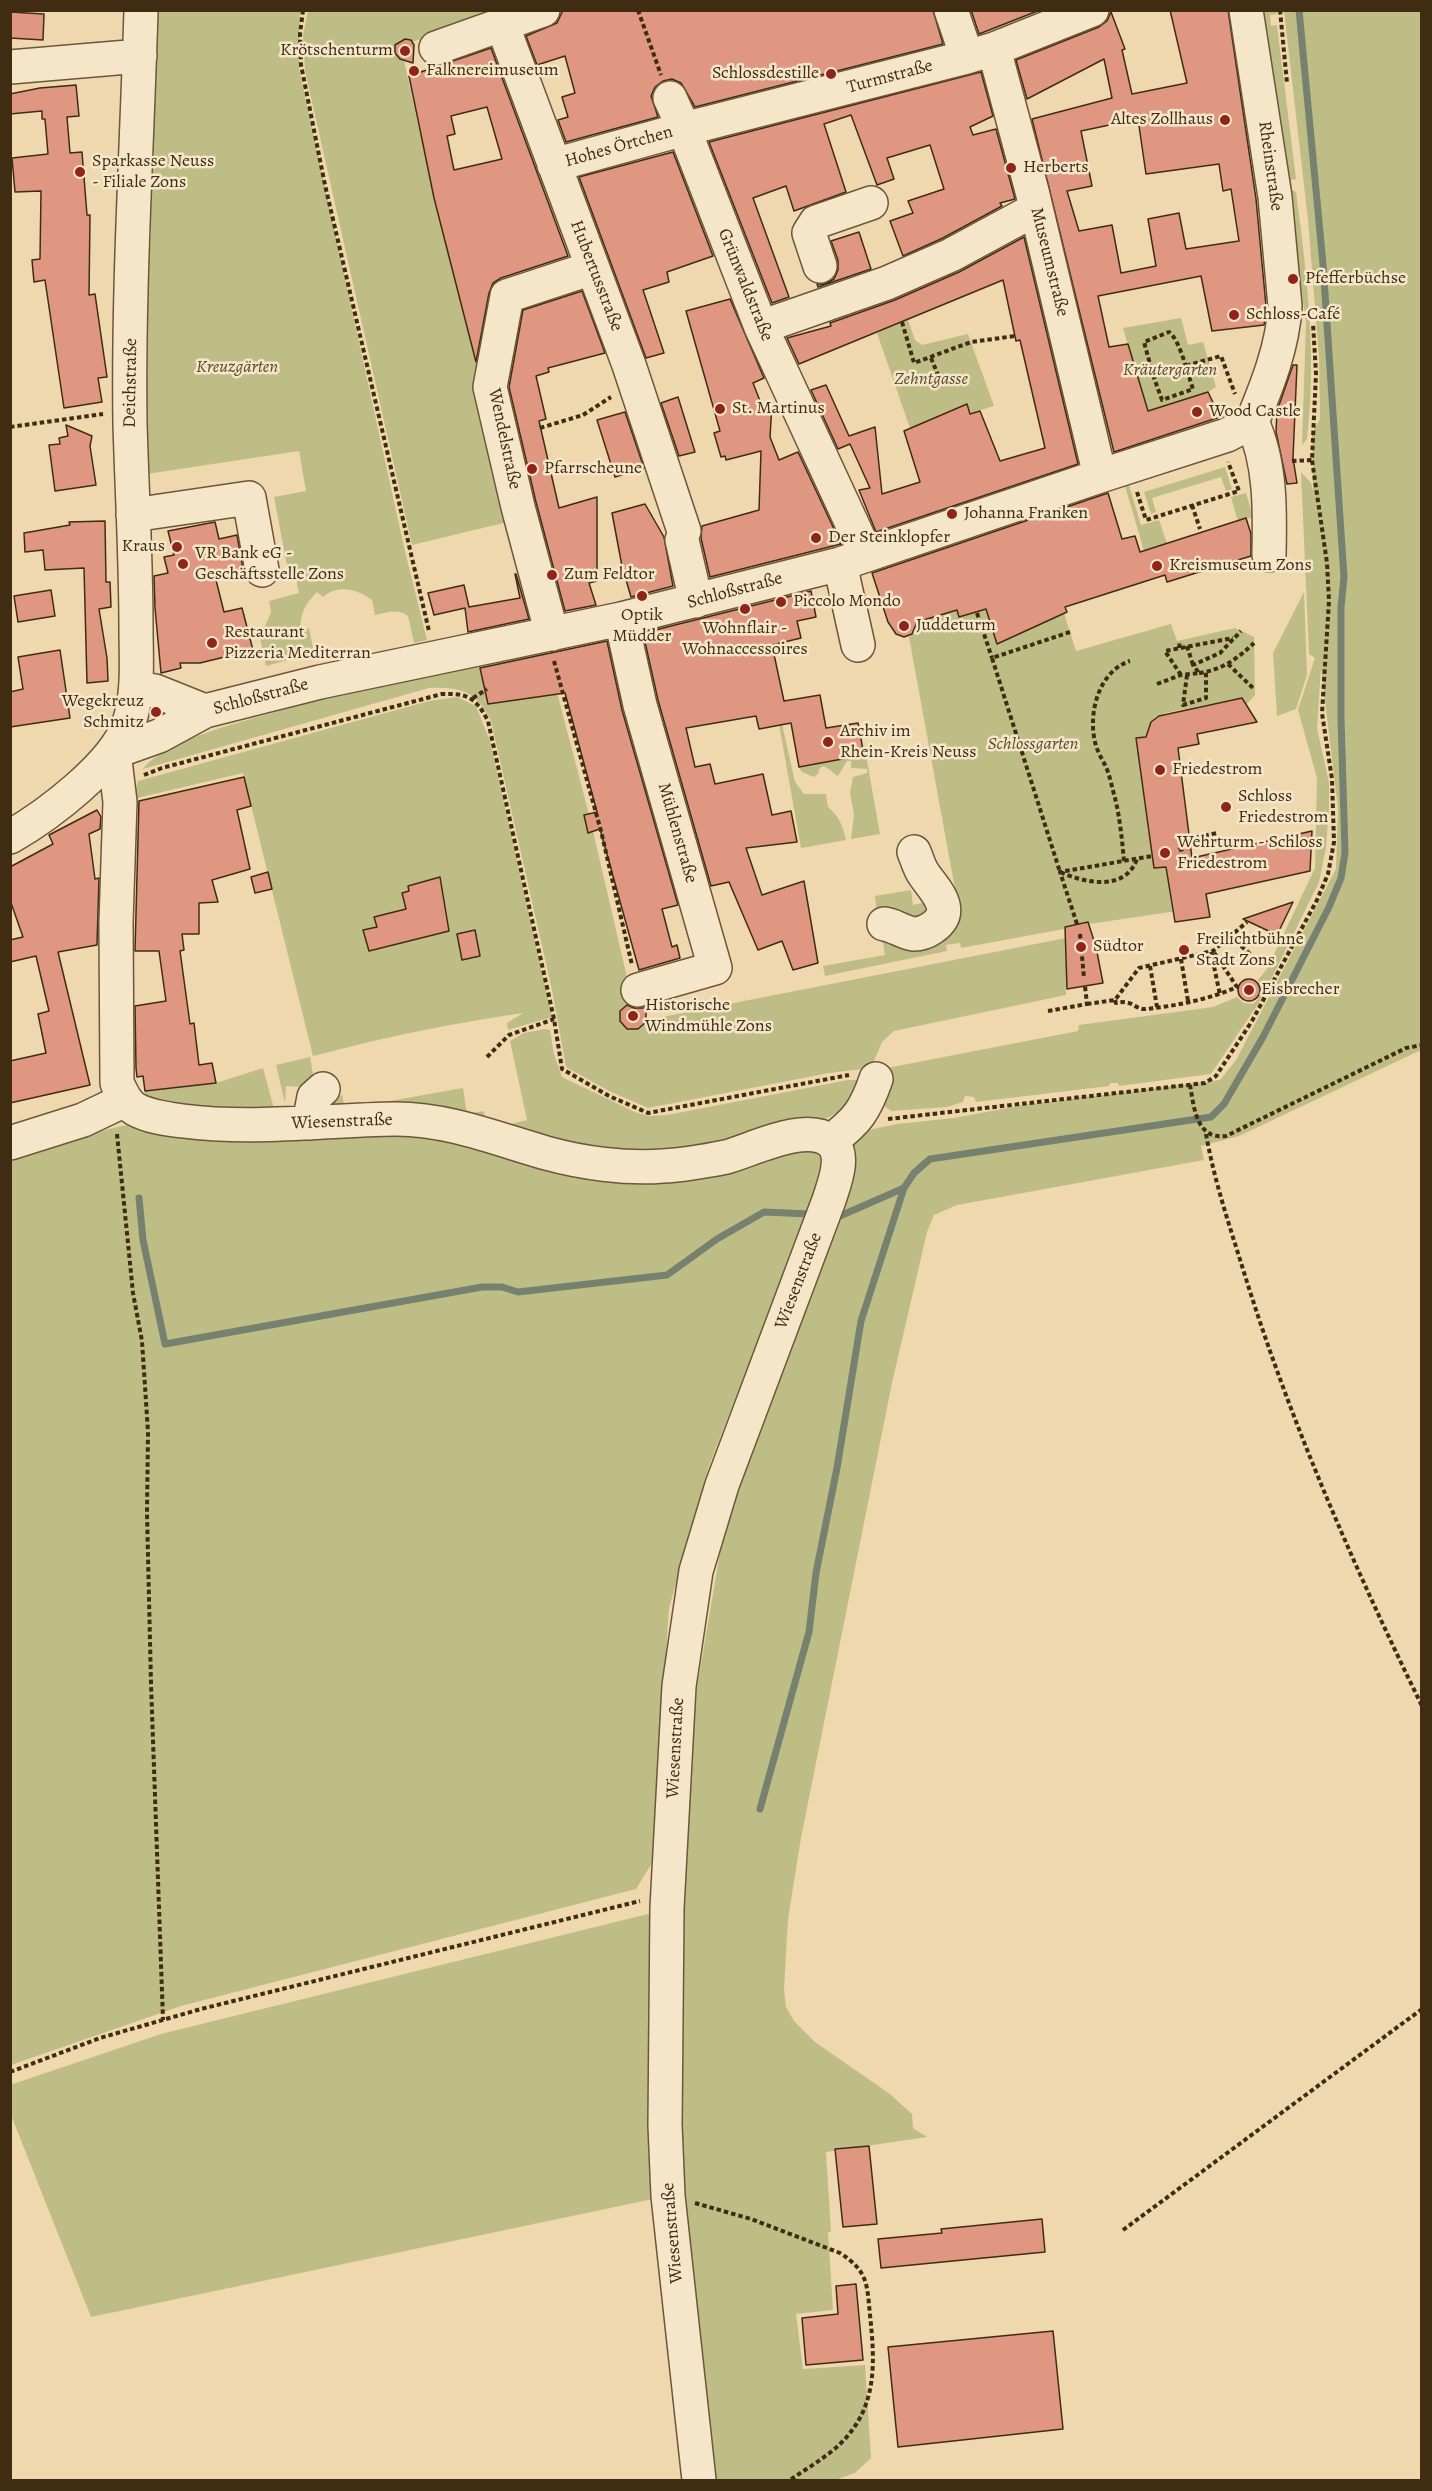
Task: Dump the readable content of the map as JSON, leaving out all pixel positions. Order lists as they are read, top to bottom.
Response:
{
  "streets": {
    "street": [
      "Turmstraße",
      "Hohes Örtchen",
      "Rheinstraße",
      "Museumstraße",
      "Hubertusstraße",
      "Grünwaldstraße",
      "Deichstraße",
      "Wendelstraße",
      "Schloßstraße",
      "Mühlenstraße",
      "Wiesenstraße"
    ]
  },
  "crossings": [
    ["Turmstraße", "Hohes Örtchen"],
    ["Turmstraße", "Museumstraße"],
    ["Turmstraße", "Grünwaldstraße"],
    ["Hohes Örtchen", "Hubertusstraße"],
    ["Hohes Örtchen", "Grünwaldstraße"],
    ["Rheinstraße", "Schloßstraße"],
    ["Museumstraße", "Schloßstraße"],
    ["Hubertusstraße", "Wendelstraße"],
    ["Hubertusstraße", "Schloßstraße"],
    ["Grünwaldstraße", "Schloßstraße"],
    ["Deichstraße", "Schloßstraße"],
    ["Wendelstraße", "Schloßstraße"],
    ["Schloßstraße", "Mühlenstraße"]
  ],
  "parks": [
    "Kreuzgärten",
    "Kräutergarten",
    "Zehntgasse",
    "Schlossgarten"
  ],
  "places": [
    "Krötschenturm",
    "Falknereimuseum",
    "Schlossdestille",
    "Altes Zollhaus",
    "Herberts",
    "Sparkasse Neuss - Filiale Zons",
    "Pfefferbüchse",
    "Schloss-Café",
    "St. Martinus",
    "Wood Castle",
    "Pfarrscheune",
    "Johanna Franken",
    "Der Steinklopfer",
    "Kraus",
    "VR Bank eG - Geschäftsstelle Zons",
    "Kreismuseum Zons",
    "Zum Feldtor",
    "Optik Müdder",
    "Piccolo Mondo",
    "Wohnflair - Wohnaccessoires",
    "Juddeturm",
    "Restaurant Pizzeria Mediterran",
    "Wegekreuz Schmitz",
    "Archiv im Rhein-Kreis Neuss",
    "Friedestrom",
    "Schloss Friedestrom",
    "Wehrturm - Schloss Friedestrom",
    "Südtor",
    "Freilichtbühne Stadt Zons",
    "Eisbrecher",
    "Historische Windmühle Zons"
  ]
}
